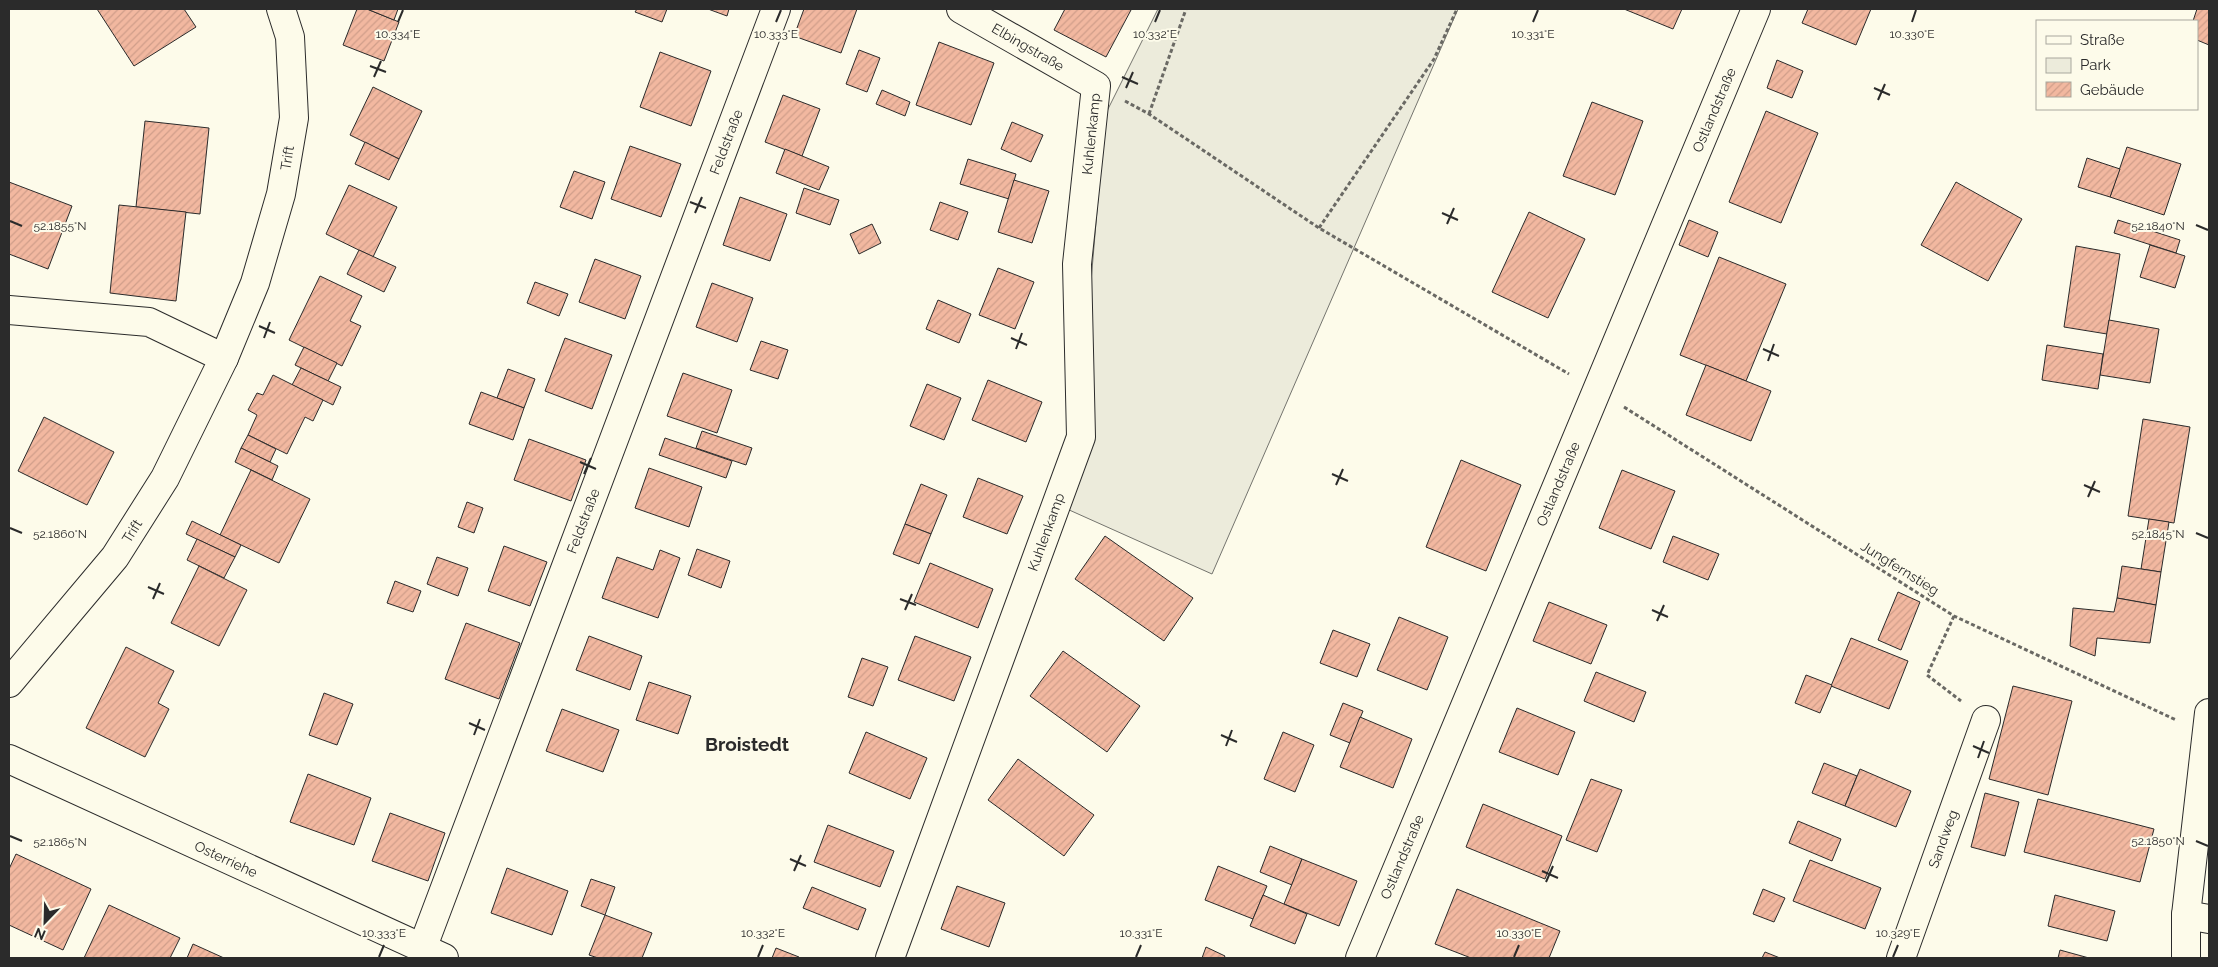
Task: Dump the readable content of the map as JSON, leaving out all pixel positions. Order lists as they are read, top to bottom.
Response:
{
  "streets": {
    "street": [
      "Elbingstraße",
      "Ostlandstraße",
      "Kuhlenkamp",
      "Feldstraße",
      "Trift",
      "Sandweg",
      "Osterriehe"
    ],
    "path": ["Jungfernstieg"]
  },
  "crossings": [
    ["Elbingstraße", "Kuhlenkamp"],
    ["Elbingstraße", "Jungfernstieg"],
    ["Ostlandstraße", "Jungfernstieg"],
    ["Kuhlenkamp", "Jungfernstieg"],
    ["Feldstraße", "Osterriehe"]
  ],
  "districts": ["Broistedt"],
  "legend": ["Straße", "Park", "Gebäude"],
  "north": "bottom left",
  "coordinates": [
    "10.334°E",
    "10.333°E",
    "10.330°E",
    "10.332°E",
    "10.331°E",
    "52.1840°N",
    "52.1855°N",
    "52.1845°N",
    "52.1860°N",
    "52.1850°N",
    "52.1865°N",
    "10.329°E"
  ]
}
